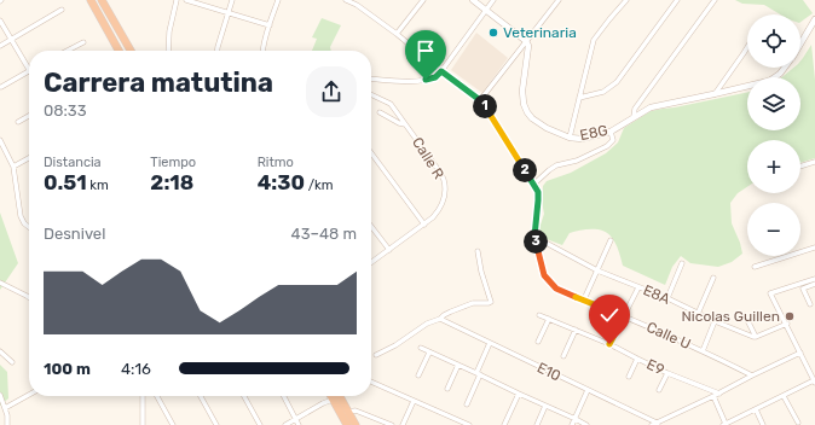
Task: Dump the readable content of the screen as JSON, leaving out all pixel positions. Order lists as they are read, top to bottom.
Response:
{
  "streets": {
    "street": [
      "E8G",
      "Calle R",
      "E8A",
      "Calle U",
      "E9",
      "E10"
    ]
  },
  "crossings": [
    ["E8A", "Calle U"]
  ],
  "places": ["Veterinaria", "Nicolas Guillen"],
  "page": {
    "map_buttons": ["+", "−"],
    "heading": ["Carrera matutina", "08:33"],
    "pins": ["1", "2", "3"],
    "stats": [
      ["Distancia", "0.51 km"],
      ["Tiempo", "2:18"],
      ["Ritmo", "4:30 /km"]
    ],
    "chart": ["Desnivel", "43–48 m"],
    "list": [
      {
        "name": "100 m",
        "note": "4:16"
      }
    ]
  }
}
